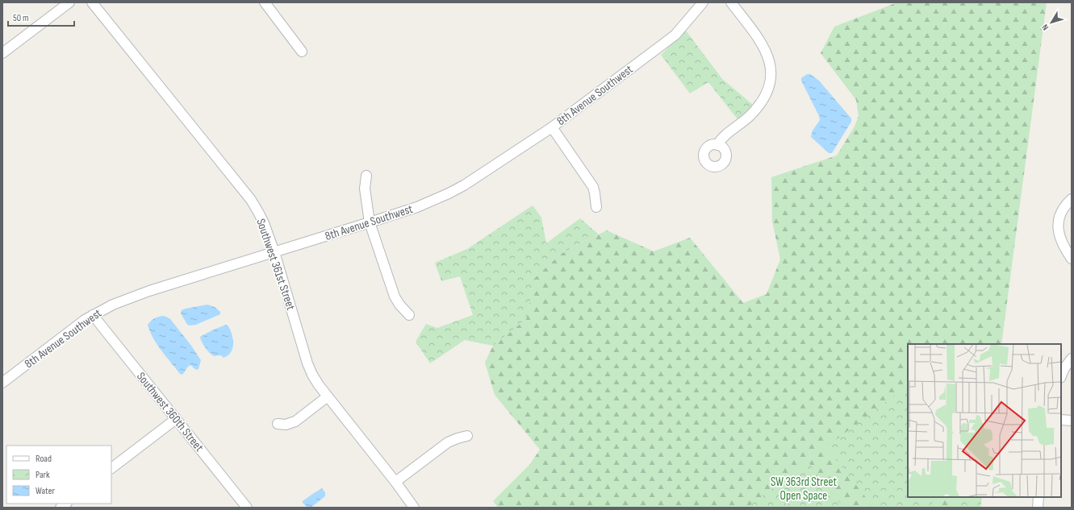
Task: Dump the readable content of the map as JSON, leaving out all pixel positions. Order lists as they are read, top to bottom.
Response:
{
  "streets": {
    "street": ["8th Avenue Southwest", "Southwest 361st Street", "Southwest 360th Street"]
  },
  "crossings": [
    ["8th Avenue Southwest", "Southwest 361st Street"],
    ["8th Avenue Southwest", "Southwest 360th Street"]
  ],
  "parks": ["SW 363rd Street Open Space"],
  "legend": ["Road", "Park", "Water"],
  "scale_bar": "50 m",
  "north": "bottom left"
}
